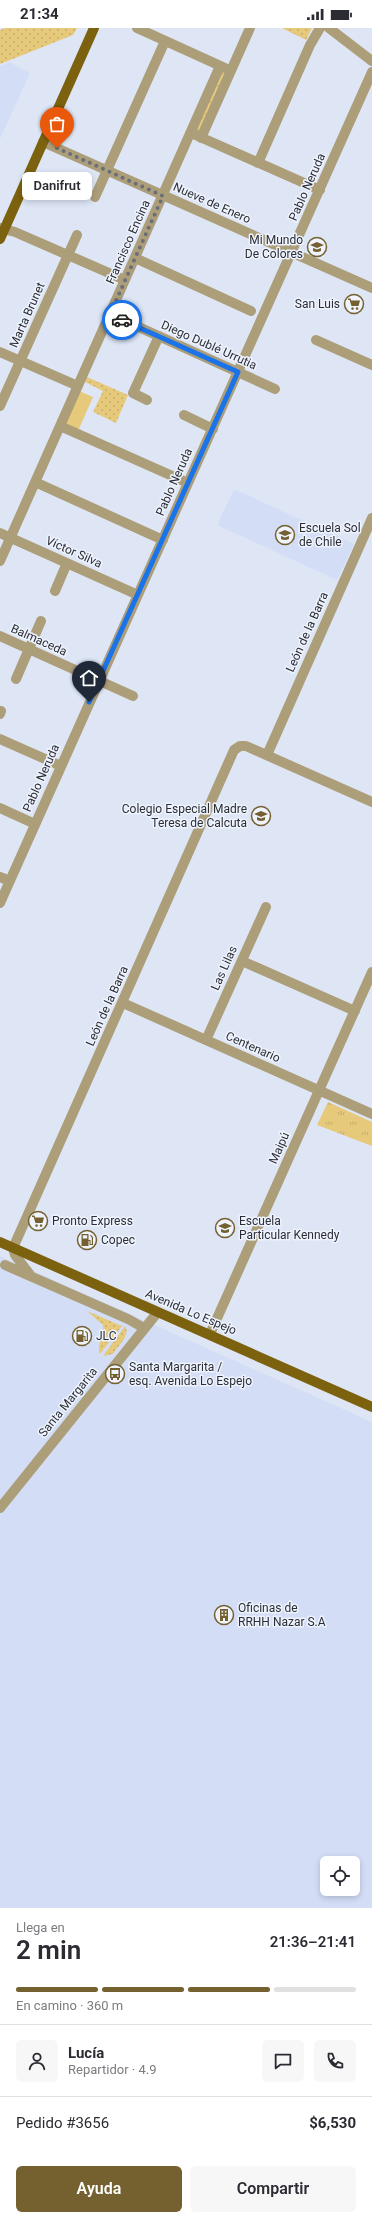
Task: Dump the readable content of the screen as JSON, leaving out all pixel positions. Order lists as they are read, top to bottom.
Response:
{
  "streets": {
    "main road": ["Avenida Lo Espejo"],
    "street": [
      "Pablo Neruda",
      "Nueve de Enero",
      "Francisco Encina",
      "Marta Brunet",
      "Diego Dublé Urrutia",
      "Víctor Silva",
      "León de la Barra",
      "Balmaceda",
      "Las Lilas",
      "Centenario",
      "Maipú",
      "Santa Margarita"
    ]
  },
  "crossings": [
    ["Pablo Neruda", "Nueve de Enero"],
    ["Pablo Neruda", "Diego Dublé Urrutia"],
    ["Pablo Neruda", "Víctor Silva"],
    ["Pablo Neruda", "Balmaceda"],
    ["Nueve de Enero", "Francisco Encina"],
    ["Francisco Encina", "Diego Dublé Urrutia"],
    ["Francisco Encina", "Víctor Silva"],
    ["León de la Barra", "Centenario"],
    ["León de la Barra", "Avenida Lo Espejo"],
    ["Las Lilas", "Centenario"],
    ["Centenario", "Maipú"],
    ["Maipú", "Avenida Lo Espejo"],
    ["Avenida Lo Espejo", "Santa Margarita"]
  ],
  "places": {
    "other": ["Danifrut"],
    "school or university": [
      "Mi Mundo De Colores",
      "Escuela Sol de Chile",
      "Colegio Especial Madre Teresa de Calcuta",
      "Escuela Particular Kennedy"
    ],
    "supermarket": ["San Luis", "Pronto Express"],
    "fuel station": ["Copec", "JLC"],
    "bus stop": ["Santa Margarita / esq. Avenida Lo Espejo"],
    "building": ["Oficinas de RRHH Nazar S.A"]
  },
  "page": {
    "status": "21:34",
    "bubble": "Danifrut",
    "heading": ["2 min", "Llega en", "21:36–21:41"],
    "panel": [
      "Lucía",
      "Repartidor · 4.9",
      "Pedido #3656",
      "$6,530"
    ],
    "bar": "En camino · 360 m",
    "buttons": ["Ayuda", "Compartir"]
  }
}
